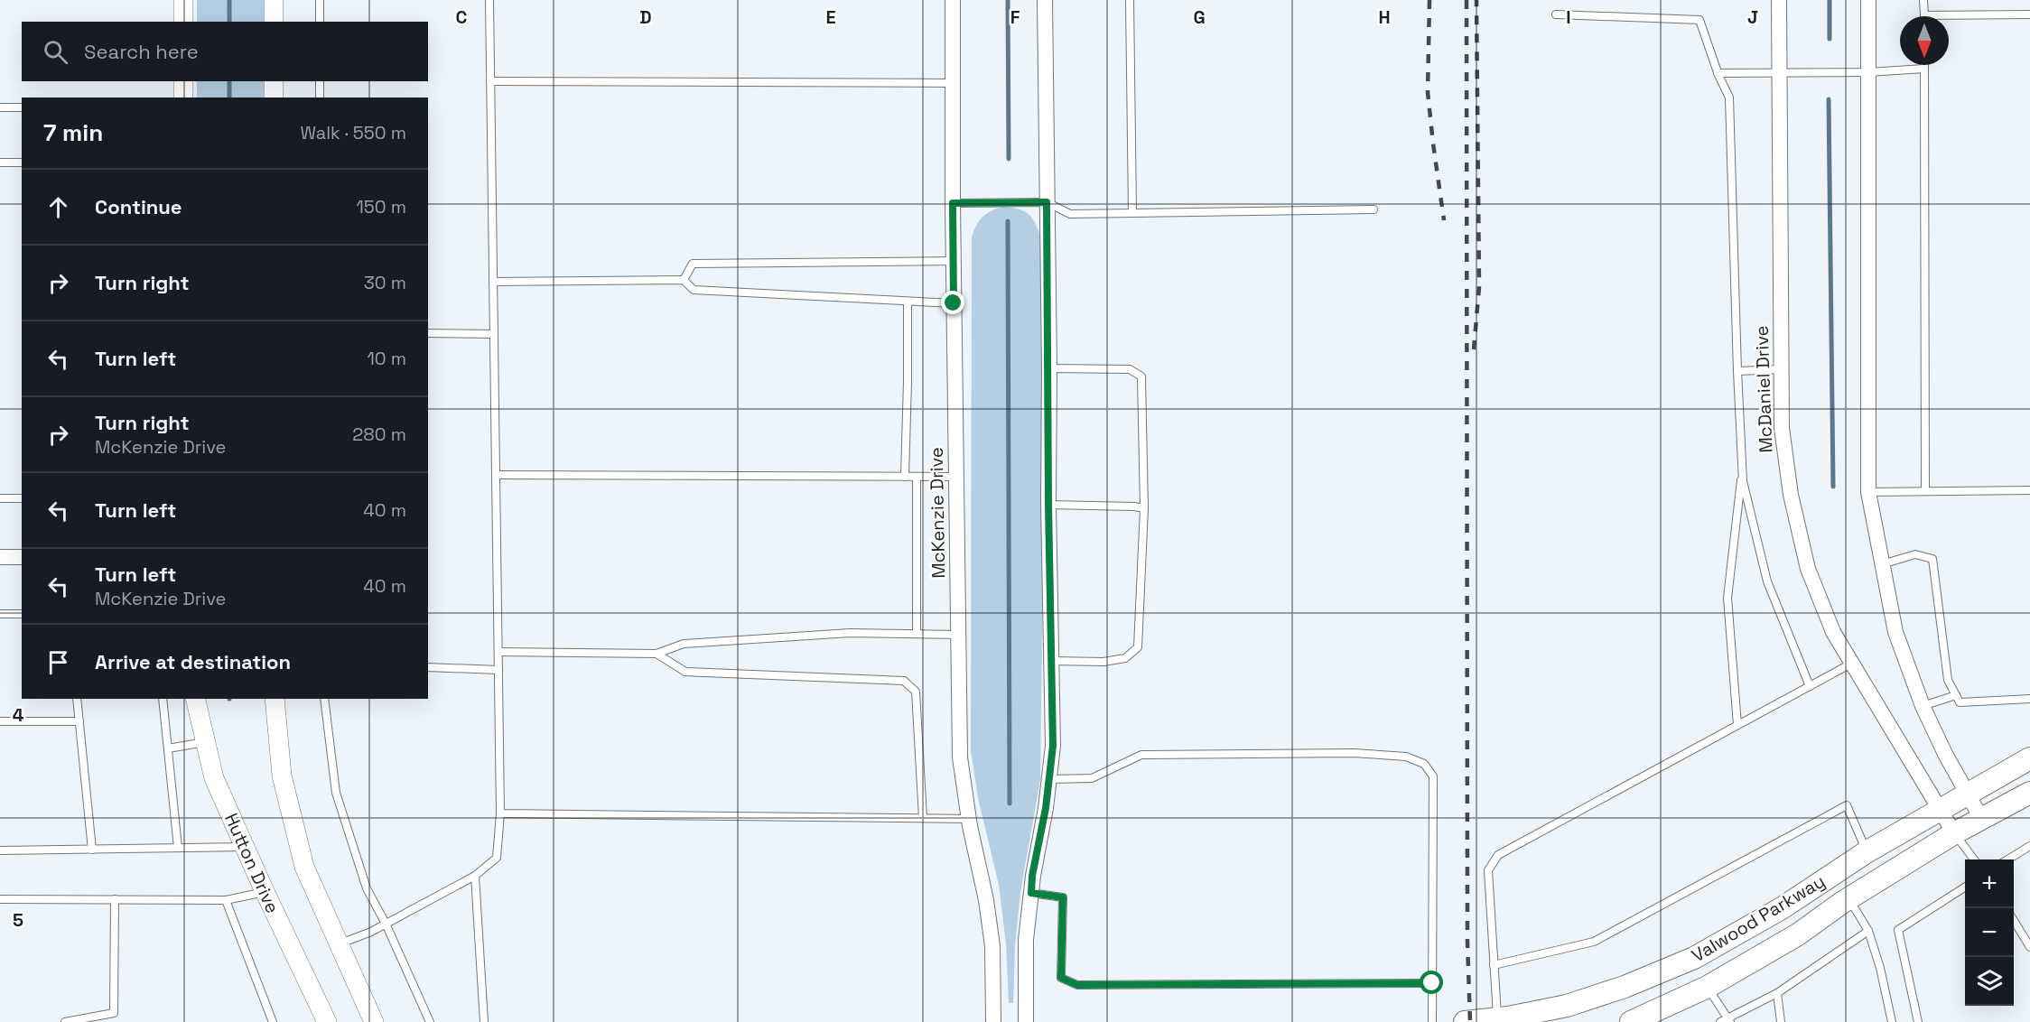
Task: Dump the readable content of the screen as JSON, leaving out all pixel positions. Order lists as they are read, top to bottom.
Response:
{
  "streets": {
    "main road": ["Valwood Parkway"],
    "street": ["McDaniel Drive", "McKenzie Drive", "Hutton Drive"]
  },
  "crossings": [
    ["McDaniel Drive", "Valwood Parkway"]
  ],
  "north": "bottom",
  "page": {
    "search": "Search here",
    "heading": ["7 min", "Walk · 550 m"],
    "list": [
      ["Continue", "150 m"],
      ["Turn right", "30 m"],
      ["Turn left", "10 m"],
      ["Turn right", "McKenzie Drive", "280 m"],
      ["Turn left", "40 m"],
      ["Turn left", "McKenzie Drive", "40 m"],
      "Arrive at destination"
    ],
    "map_buttons": ["+", "−"]
  },
  "grid": {
    "columns": [
      "C",
      "D",
      "E",
      "F",
      "G",
      "H",
      "I",
      "J"
    ],
    "rows": ["4", "5"]
  }
}
